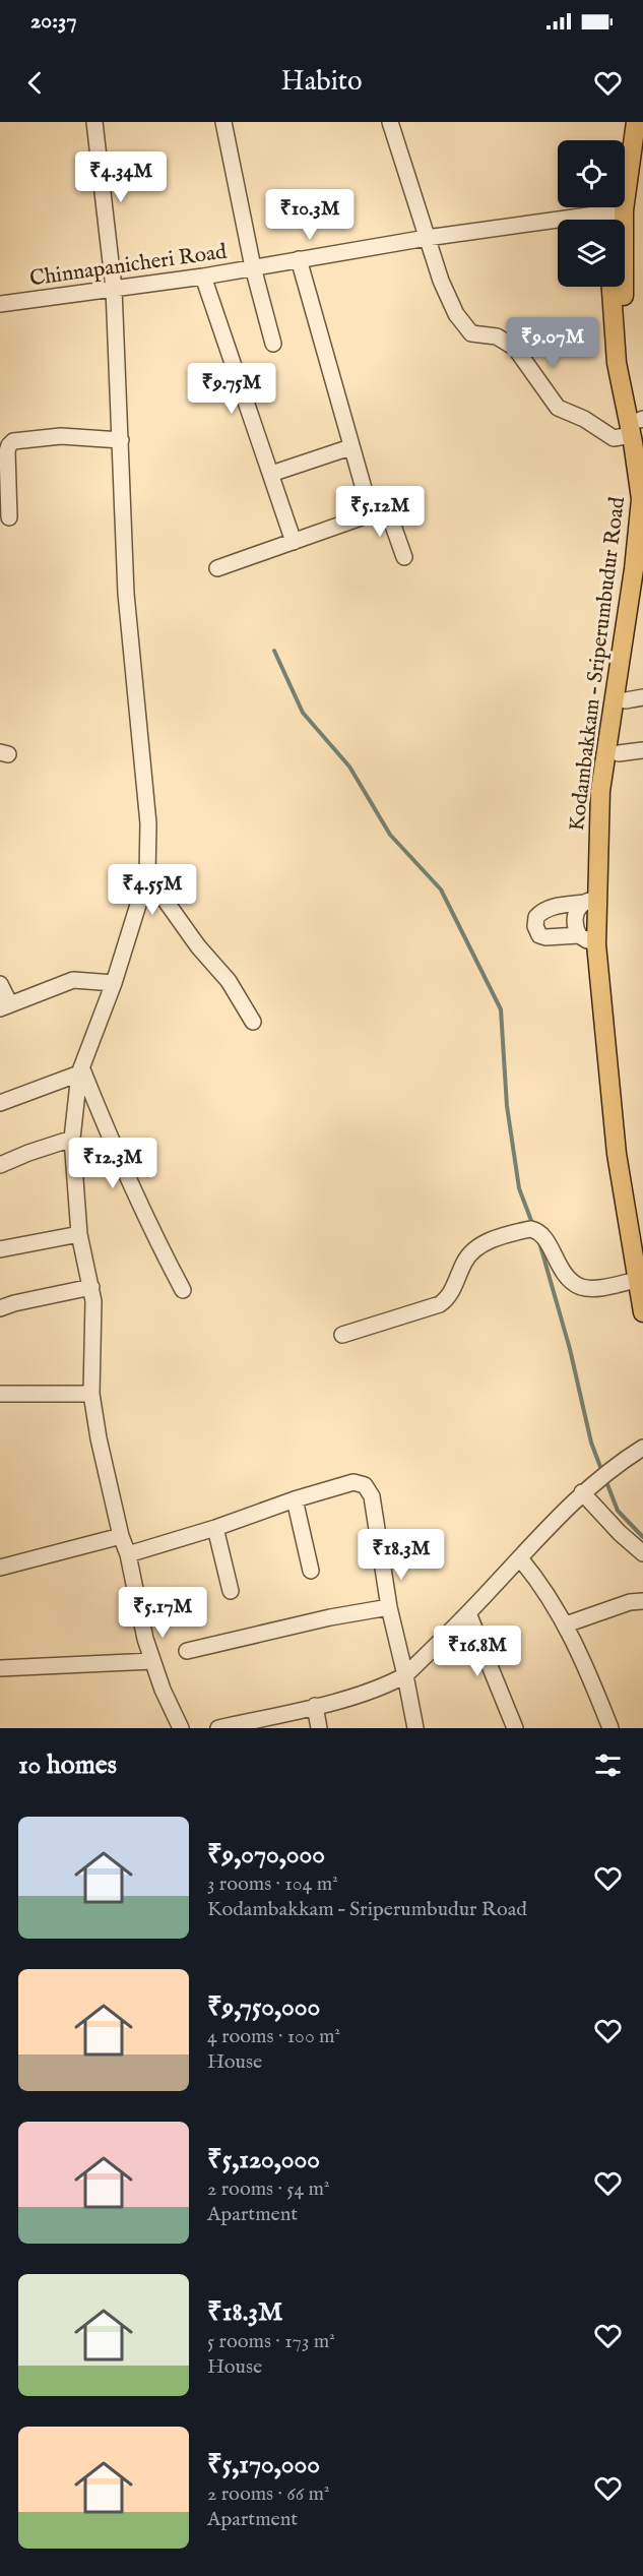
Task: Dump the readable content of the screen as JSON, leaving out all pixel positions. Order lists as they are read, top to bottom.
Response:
{
  "streets": {
    "main road": ["Kodambakkam – Sriperumbudur Road"],
    "street": ["Chinnapanicheri Road"]
  },
  "crossings": [
    ["Chinnapanicheri Road", "Kodambakkam – Sriperumbudur Road"]
  ],
  "page": {
    "status": "20:37",
    "header": "Habito",
    "price": [
      "₹4.34M",
      "₹10.3M",
      "₹9.07M",
      "₹9.75M",
      "₹5.12M",
      "₹4.55M",
      "₹12.3M",
      "₹18.3M",
      "₹5.17M",
      "₹16.8M"
    ],
    "heading": "10 homes",
    "list": [
      {
        "name": "₹9,070,000",
        "note": "3 rooms · 104 m² · Kodambakkam – Sriperumbudur Road"
      },
      {
        "name": "₹9,750,000",
        "note": "4 rooms · 100 m² · House"
      },
      {
        "name": "₹5,120,000",
        "note": "2 rooms · 54 m² · Apartment"
      },
      {
        "name": "₹18.3M",
        "note": "5 rooms · 173 m² · House"
      },
      {
        "name": "₹5,170,000",
        "note": "2 rooms · 66 m² · Apartment"
      }
    ]
  }
}
